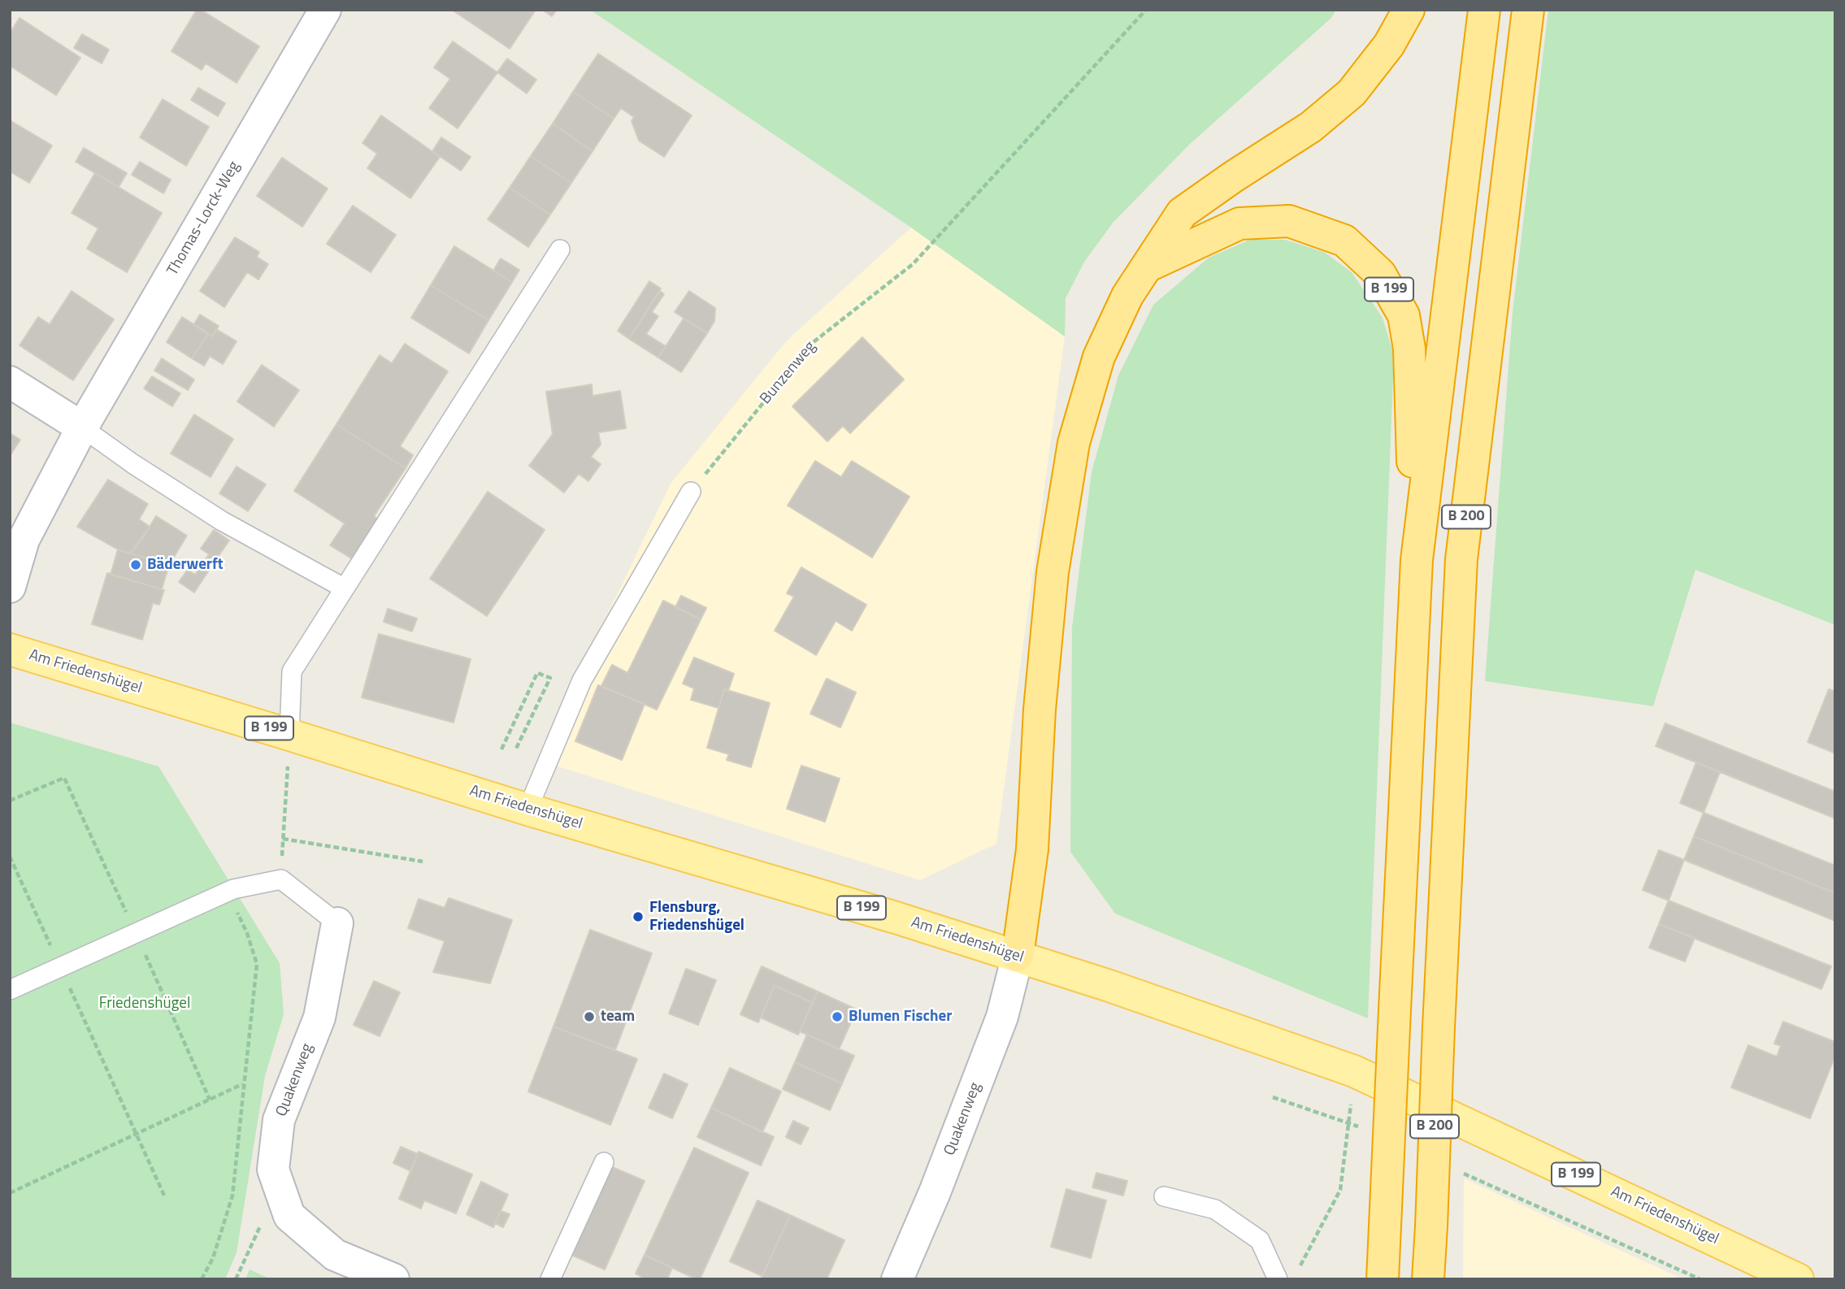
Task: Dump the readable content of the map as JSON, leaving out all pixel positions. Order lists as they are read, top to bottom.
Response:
{
  "streets": {
    "highway": ["B 199", "B 200"],
    "main road": ["Am Friedenshügel"],
    "street": ["Thomas-Lorck-Weg", "Quakenweg"],
    "path": ["Bunzenweg"]
  },
  "crossings": [
    ["B 199", "B 200"],
    ["B 199", "Am Friedenshügel"],
    ["B 199", "Quakenweg"],
    ["Am Friedenshügel", "Quakenweg"]
  ],
  "parks": ["Friedenshügel"],
  "places": [
    "Bäderwerft",
    "Flensburg, Friedenshügel",
    "team",
    "Blumen Fischer"
  ]
}
